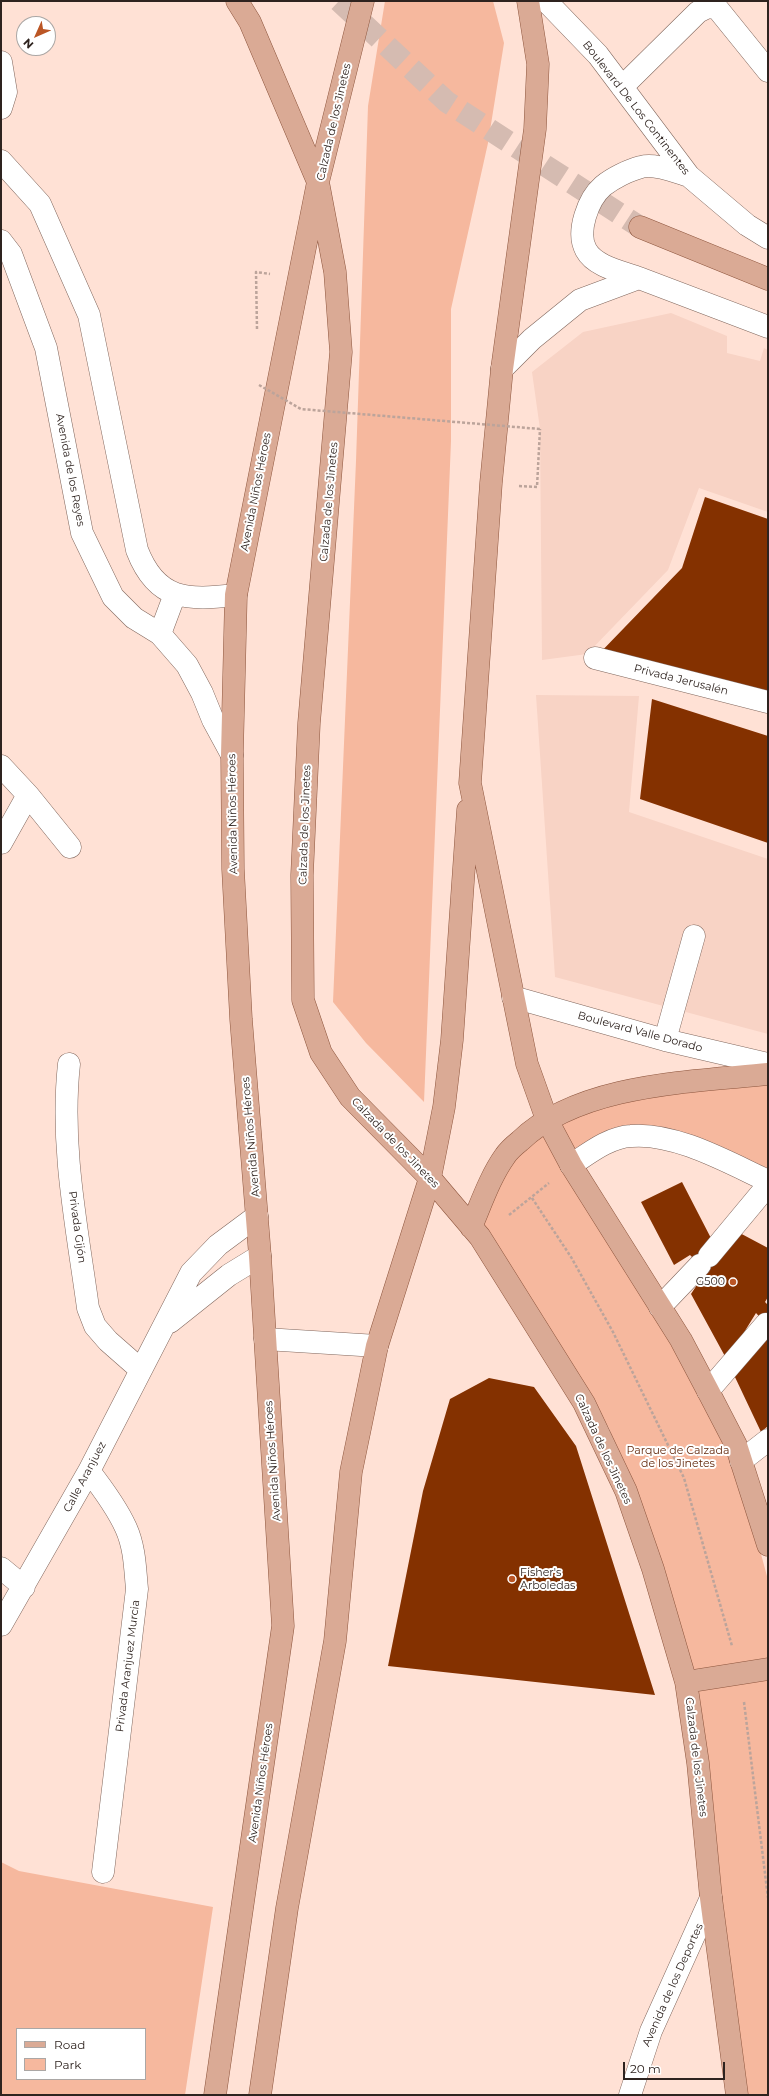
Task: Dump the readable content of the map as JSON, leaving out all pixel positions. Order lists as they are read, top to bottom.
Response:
{
  "streets": {
    "main road": ["Calzada de los Jinetes", "Avenida Niños Héroes"],
    "street": [
      "Boulevard De Los Continentes",
      "Avenida de los Reyes",
      "Privada Jerusalén",
      "Boulevard Valle Dorado",
      "Privada Gijón",
      "Calle Aranjuez",
      "Privada Aranjuez Murcia",
      "Avenida de los Deportes"
    ]
  },
  "crossings": [
    ["Calzada de los Jinetes", "Avenida Niños Héroes"],
    ["Calzada de los Jinetes", "Avenida de los Deportes"],
    ["Avenida de los Reyes", "Avenida Niños Héroes"],
    ["Avenida Niños Héroes", "Calle Aranjuez"],
    ["Privada Gijón", "Calle Aranjuez"],
    ["Calle Aranjuez", "Privada Aranjuez Murcia"]
  ],
  "parks": ["Parque de Calzada de los Jinetes"],
  "places": ["G500", "Fisher's Arboledas"],
  "legend": ["Road", "Park"],
  "scale_bar": "20 m",
  "north": "bottom left"
}
